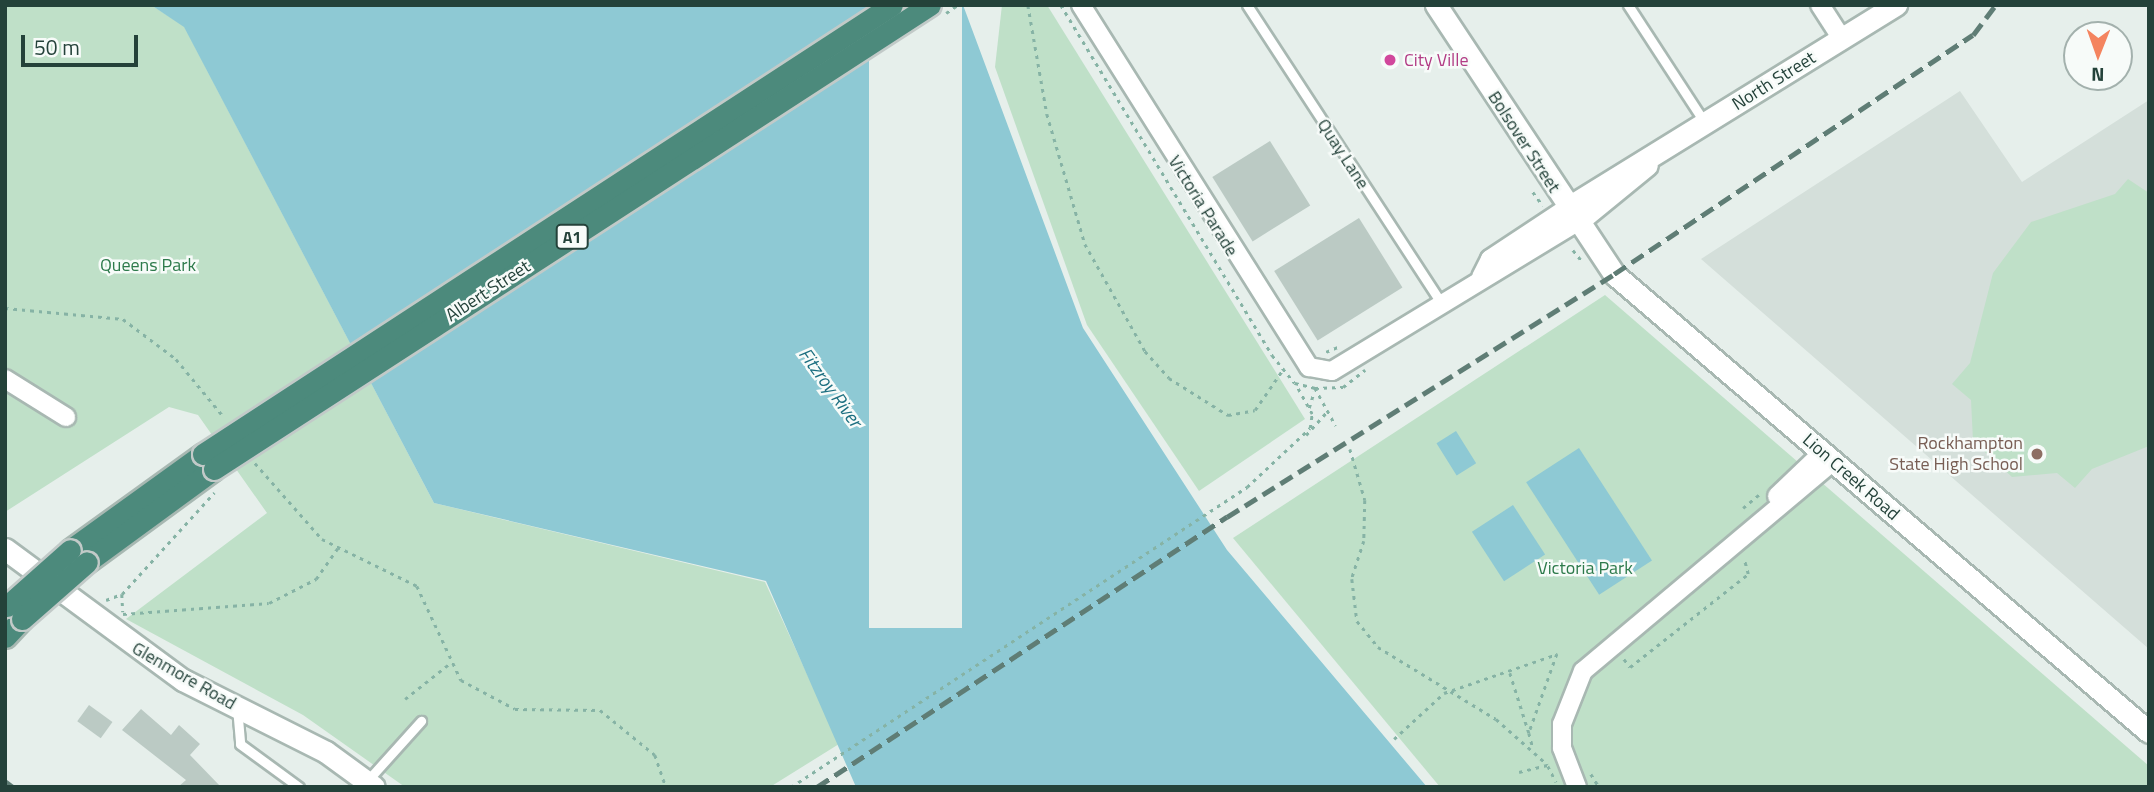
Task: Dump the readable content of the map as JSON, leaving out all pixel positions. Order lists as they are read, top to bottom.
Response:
{
  "streets": {
    "highway": ["A1", "Albert Street"],
    "street": [
      "North Street",
      "Bolsover Street",
      "Victoria Parade",
      "Lion Creek Road",
      "Glenmore Road"
    ],
    "lane": ["Quay Lane"]
  },
  "crossings": [
    ["North Street", "Bolsover Street"],
    ["North Street", "Quay Lane"],
    ["North Street", "Victoria Parade"],
    ["North Street", "Lion Creek Road"],
    ["Bolsover Street", "Lion Creek Road"],
    ["A1", "Albert Street"]
  ],
  "water": ["Fitzroy River"],
  "parks": ["Queens Park", "Victoria Park"],
  "places": ["City Ville", "Rockhampton State High School"],
  "scale_bar": "50 m",
  "north": "bottom"
}
